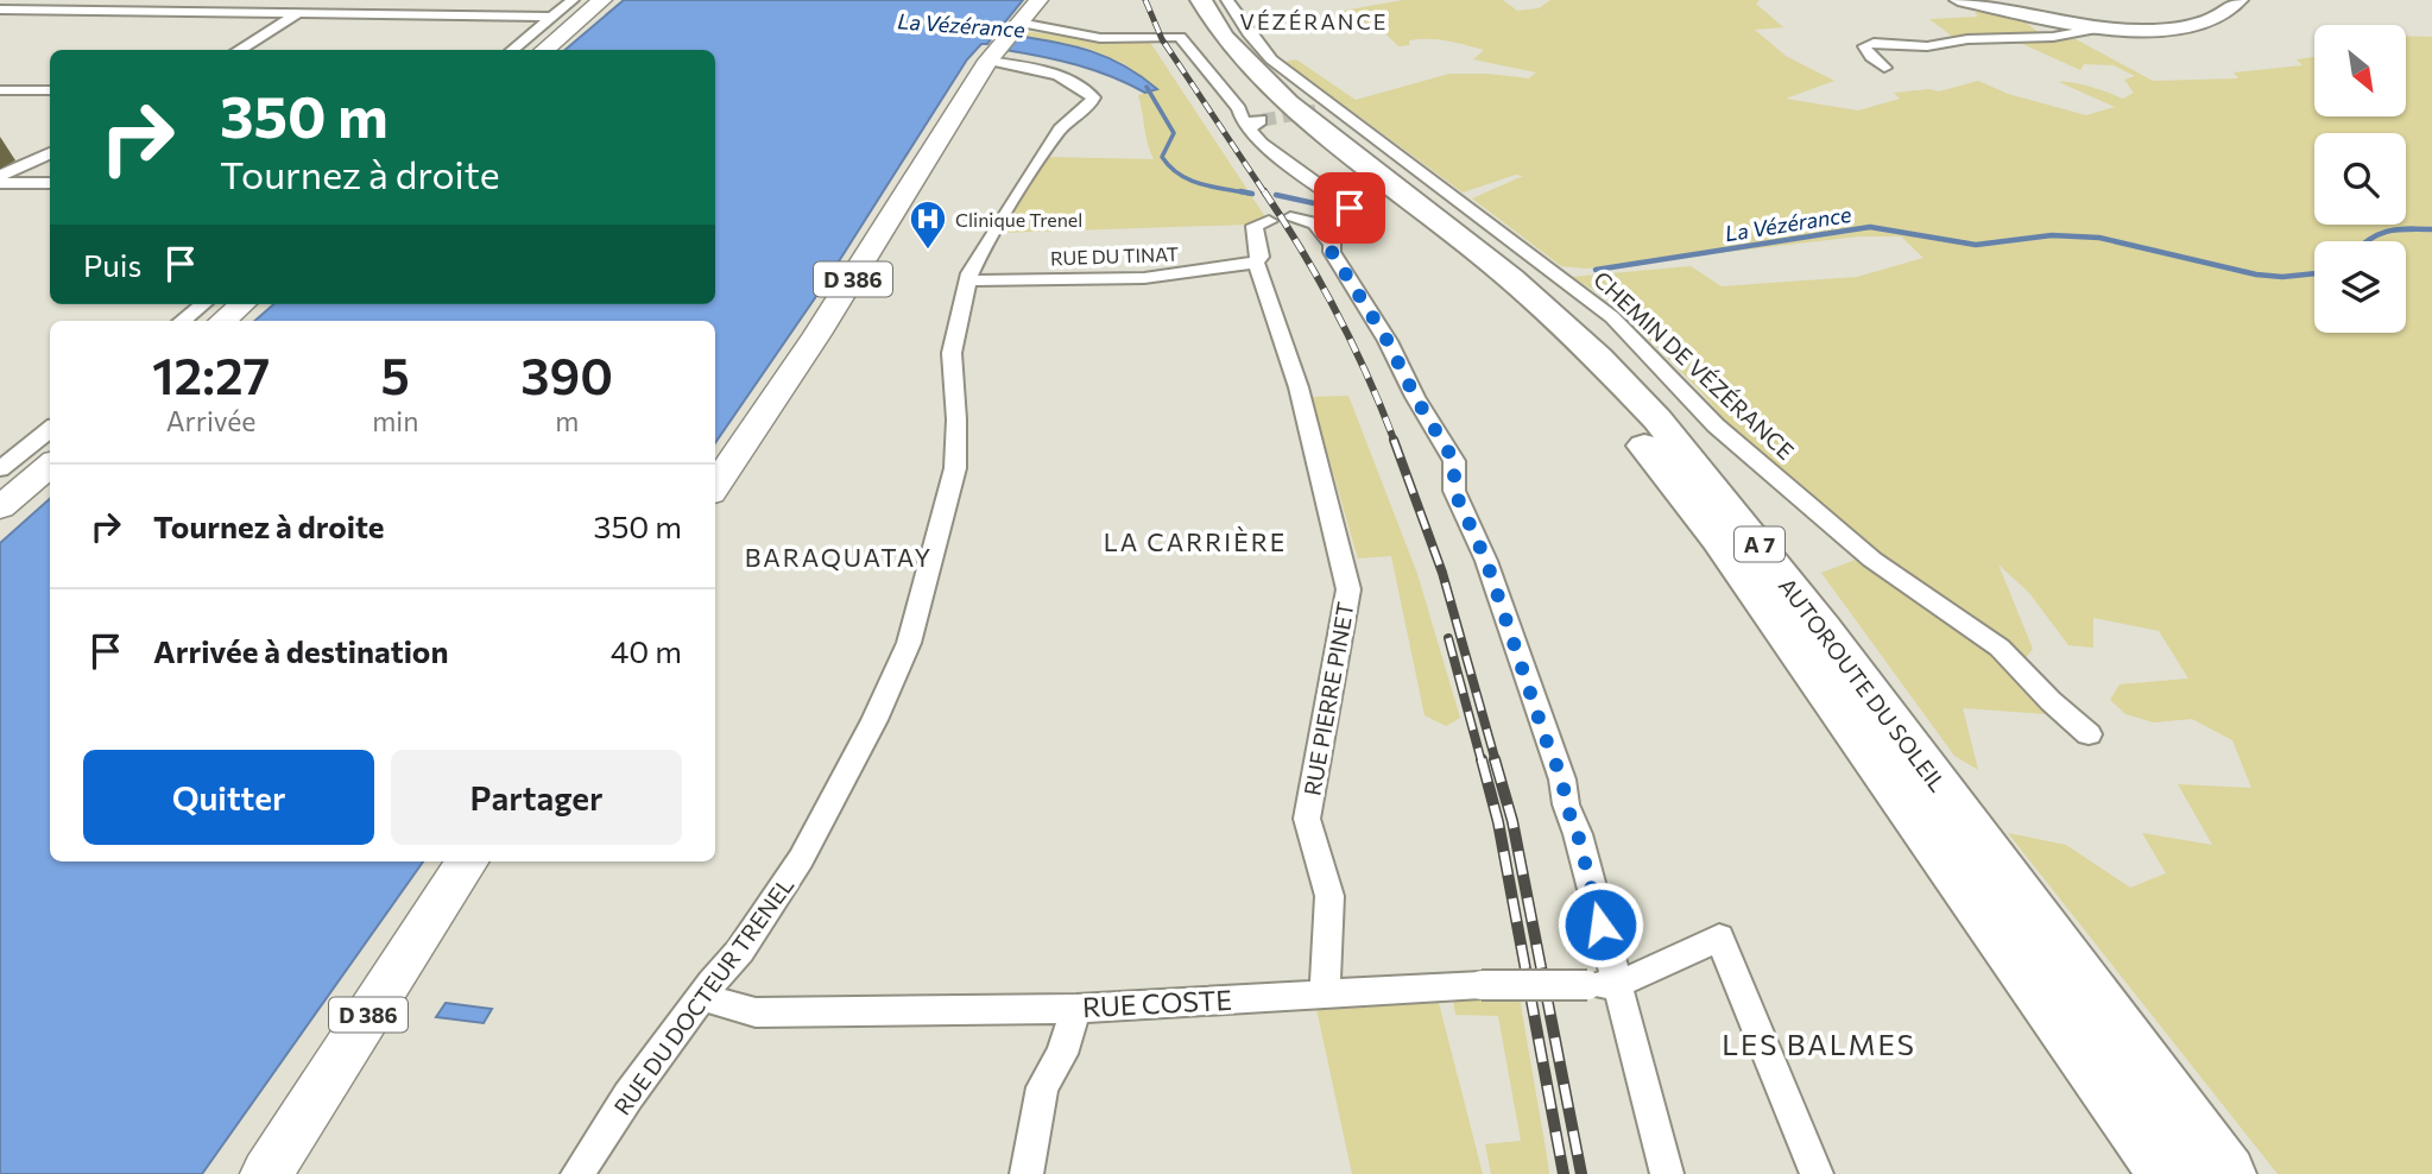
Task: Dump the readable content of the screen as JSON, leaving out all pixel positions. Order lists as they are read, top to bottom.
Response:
{
  "streets": {
    "highway": ["A 7", "AUTOROUTE DU SOLEIL"],
    "main road": ["D 386"],
    "street": [
      "RUE DU TINAT",
      "CHEMIN DE VÉZÉRANCE",
      "RUE PIERRE PINET",
      "RUE DU DOCTEUR TRENEL",
      "RUE COSTE"
    ]
  },
  "crossings": [
    ["RUE DU TINAT", "RUE PIERRE PINET"],
    ["RUE DU TINAT", "RUE DU DOCTEUR TRENEL"],
    ["D 386", "RUE DU DOCTEUR TRENEL"],
    ["RUE PIERRE PINET", "RUE COSTE"],
    ["RUE DU DOCTEUR TRENEL", "RUE COSTE"]
  ],
  "districts": [
    "VÉZÉRANCE",
    "LA CARRIÈRE",
    "BARAQUATAY",
    "LES BALMES"
  ],
  "water": ["La Vézérance"],
  "places": {
    "hospital": ["Clinique Trenel"]
  },
  "north": "bottom right",
  "page": {
    "turn": ["350 m", "Tournez à droite"],
    "then": "Puis",
    "eta": [
      "12:27",
      "Arrivée",
      "5",
      "min",
      "390",
      "m"
    ],
    "list": [
      {
        "name": "Tournez à droite",
        "value": "350 m"
      },
      {
        "name": "Arrivée à destination",
        "value": "40 m"
      }
    ],
    "buttons": ["Quitter", "Partager"]
  }
}
